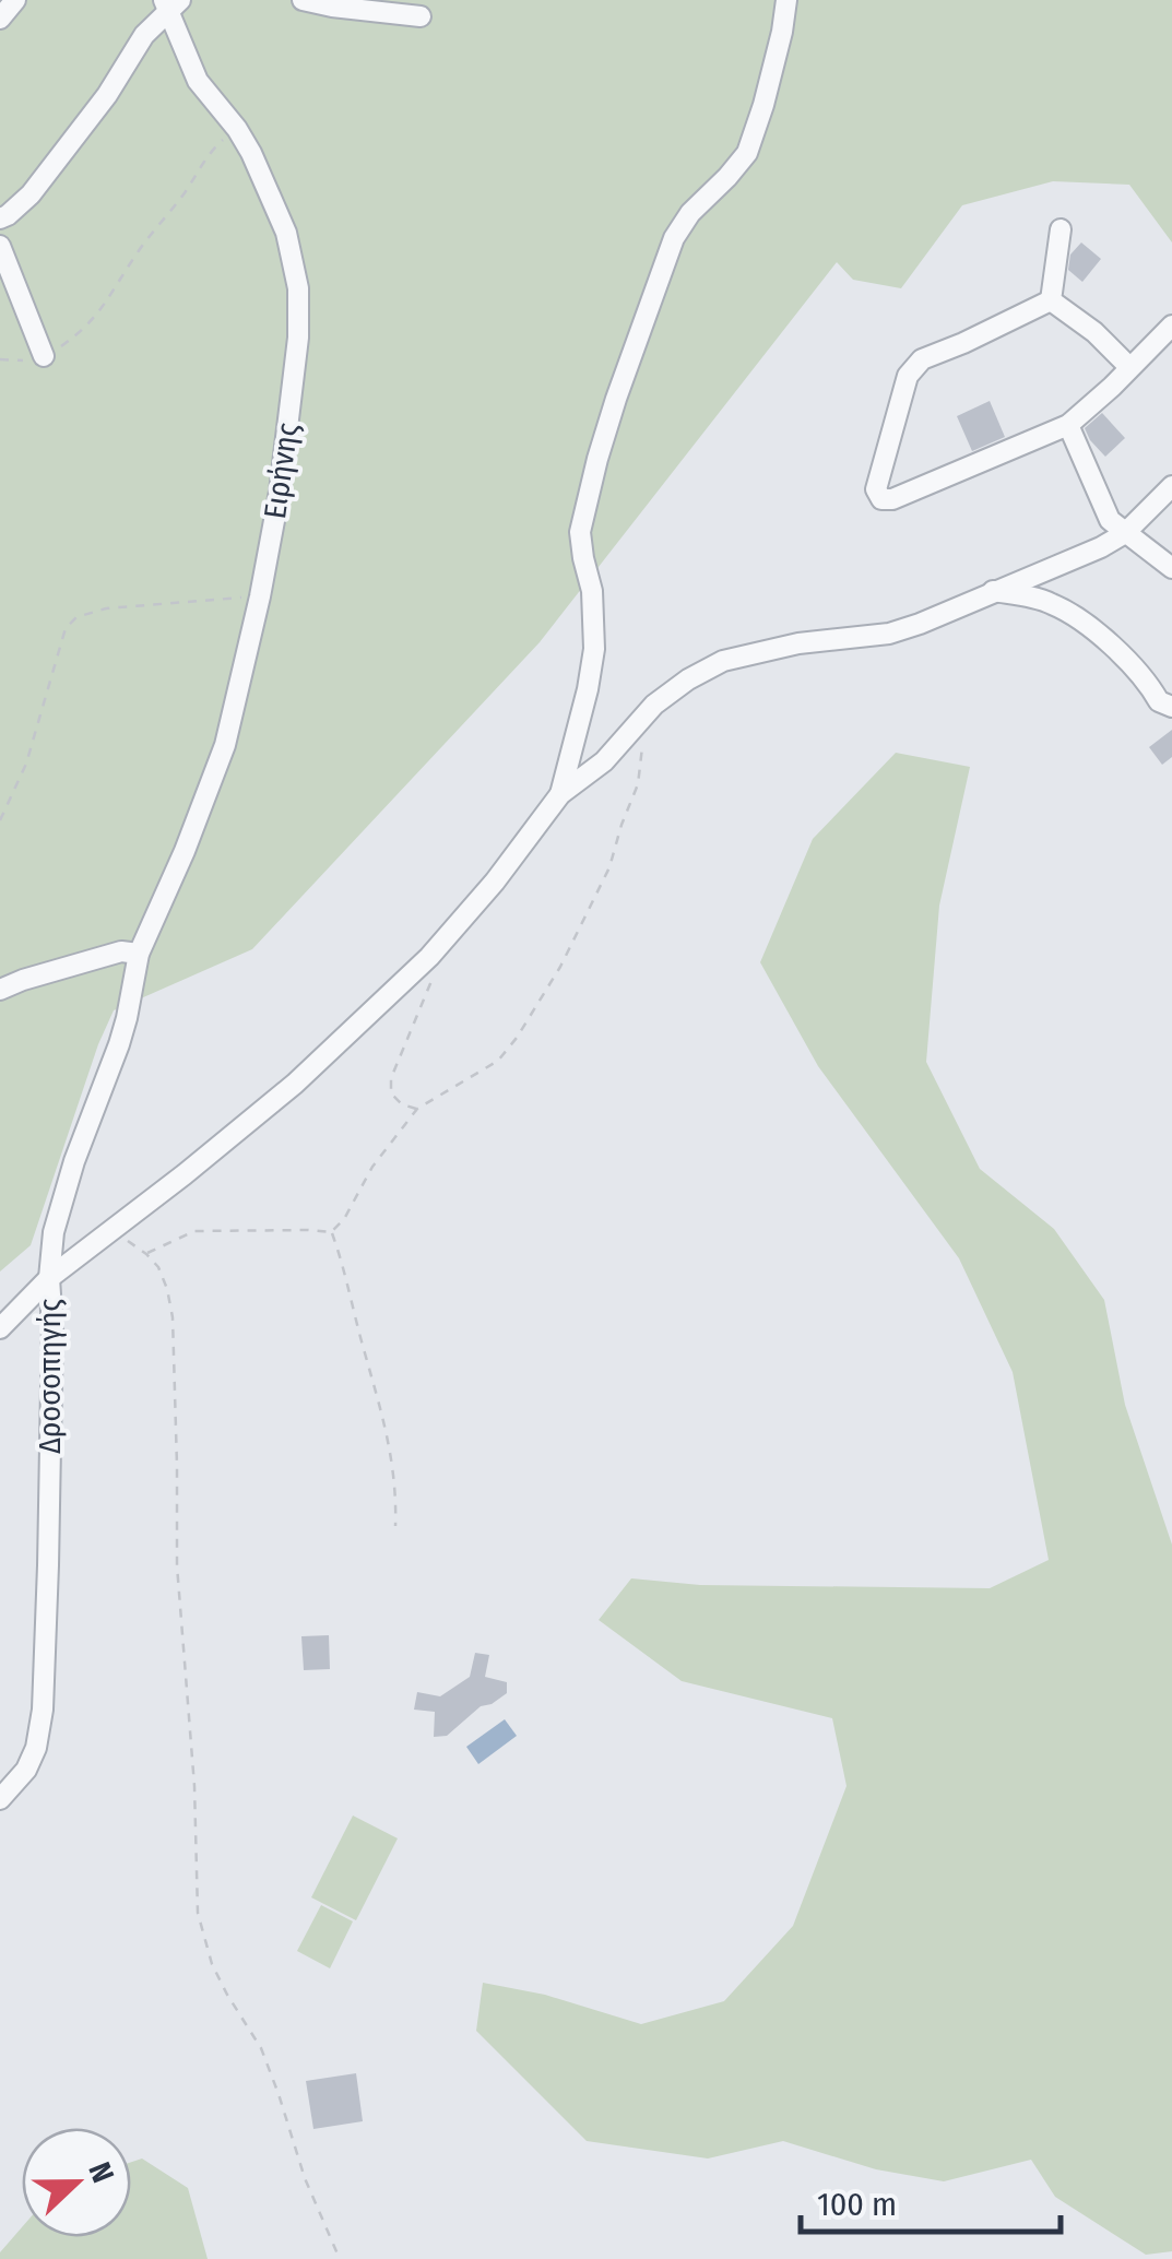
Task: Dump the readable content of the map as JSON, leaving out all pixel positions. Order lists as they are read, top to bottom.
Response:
{
  "streets": {
    "street": ["Ειρήνης", "Δροσοπηγής"]
  },
  "crossings": [
    ["Ειρήνης", "Δροσοπηγής"]
  ],
  "scale_bar": "100 m",
  "north": "right"
}
